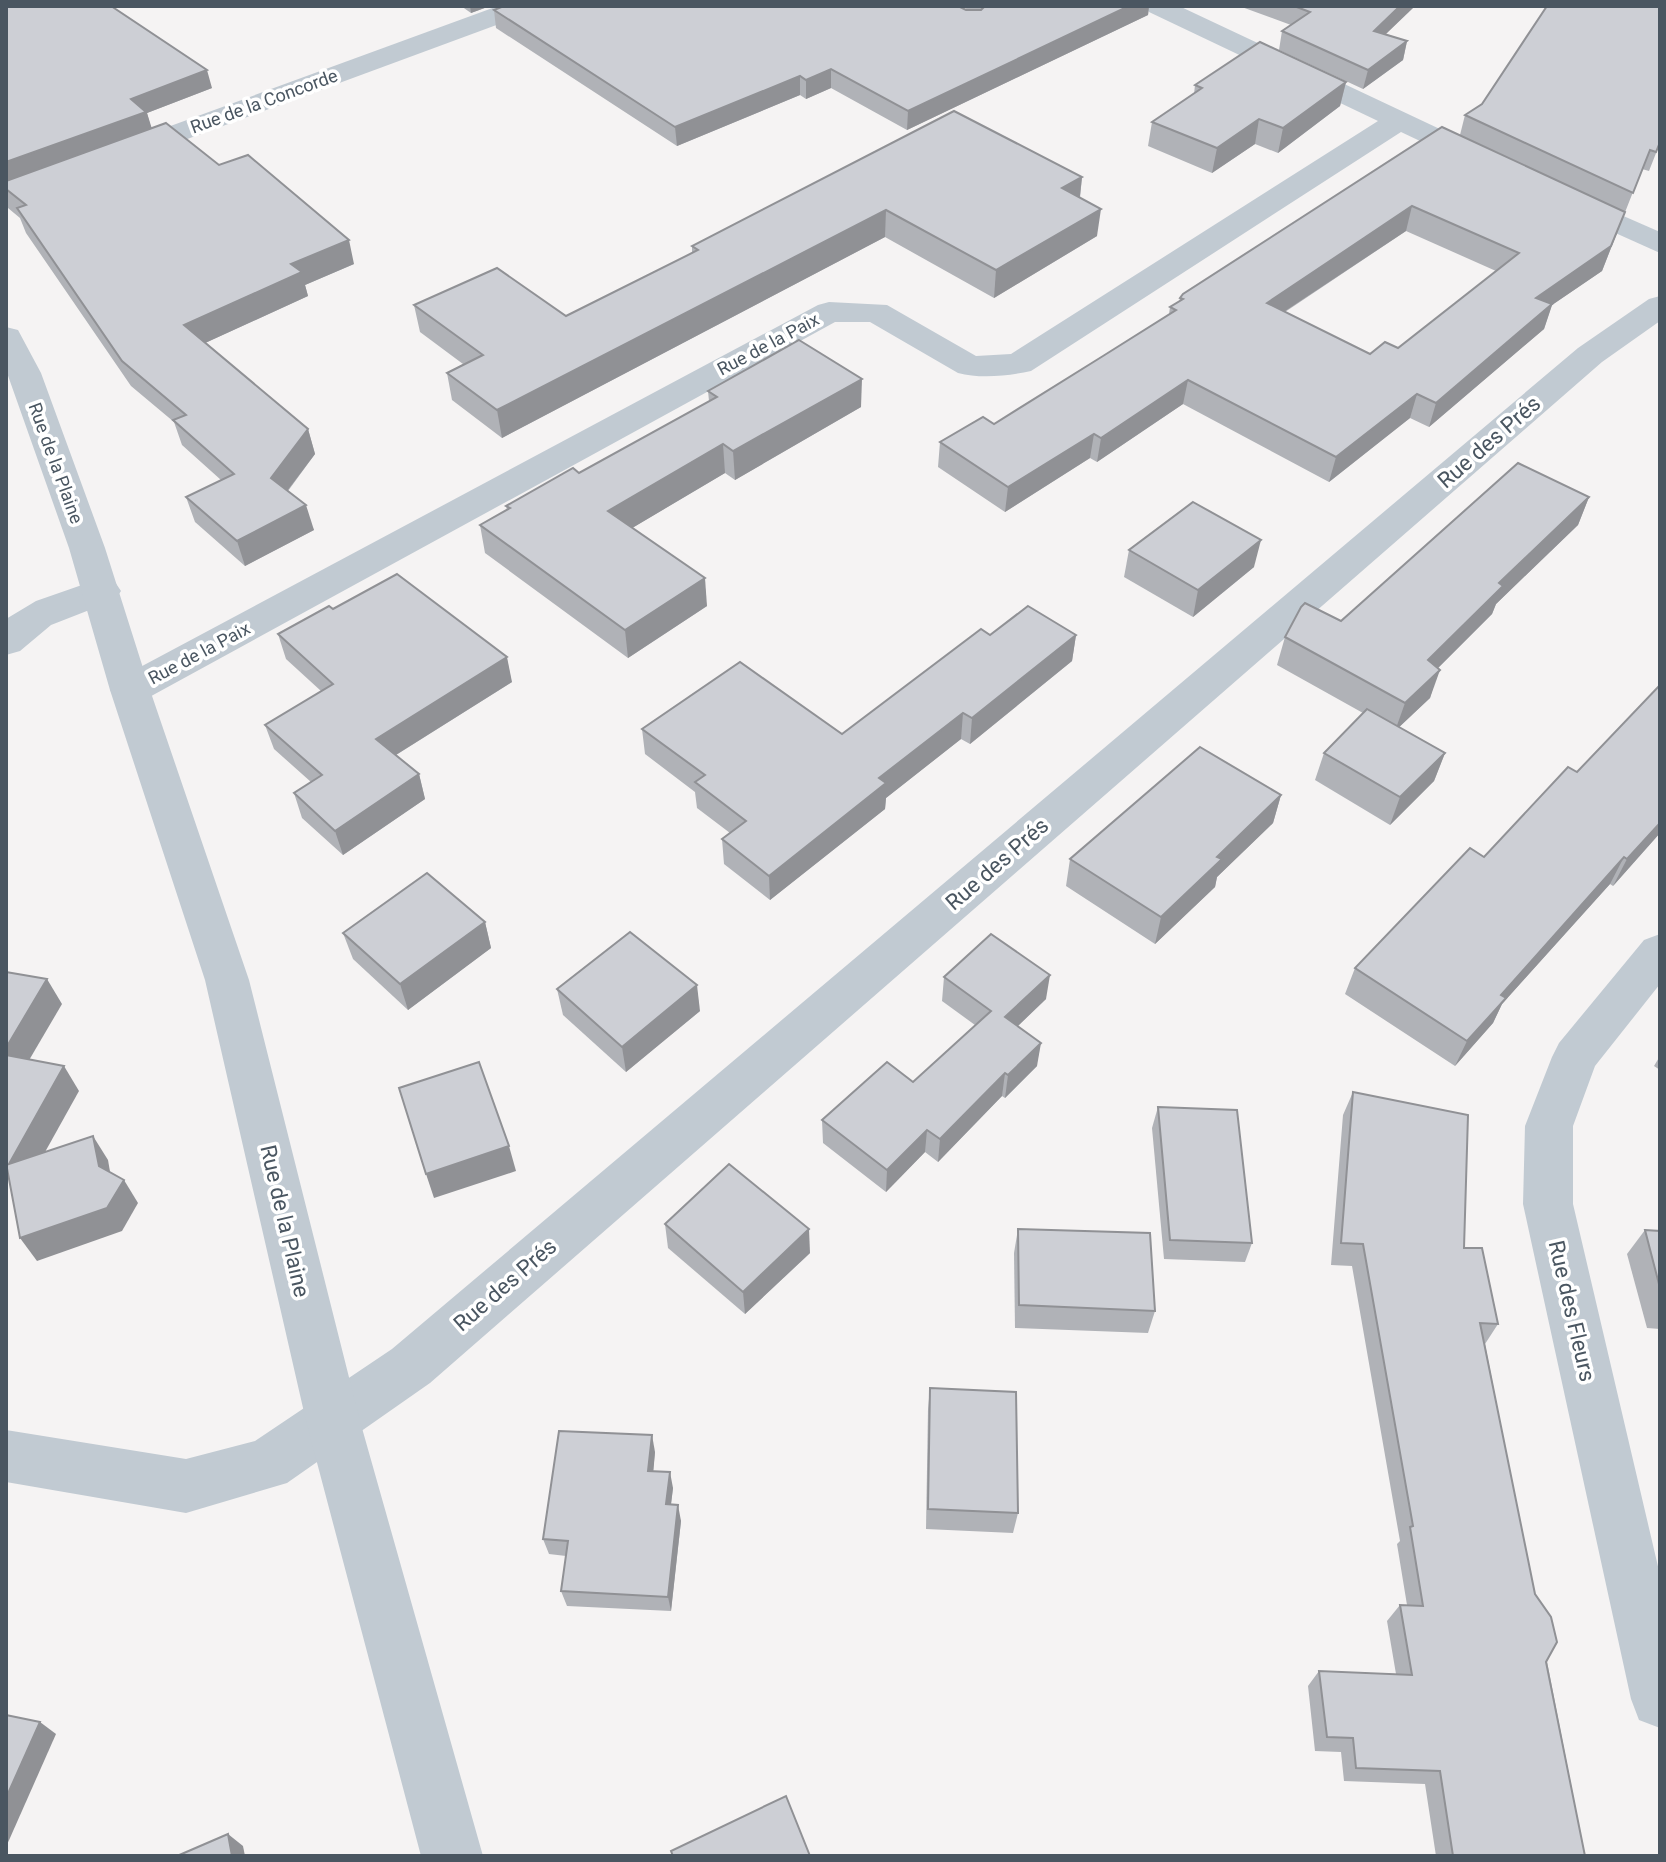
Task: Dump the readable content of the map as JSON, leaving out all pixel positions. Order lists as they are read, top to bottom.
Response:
{
  "streets": {
    "street": [
      "Rue de la Concorde",
      "Rue de la Paix",
      "Rue des Prés",
      "Rue de la Plaine",
      "Rue des Fleurs"
    ]
  },
  "crossings": [
    ["Rue de la Paix", "Rue de la Plaine"],
    ["Rue des Prés", "Rue de la Plaine"]
  ]
}
